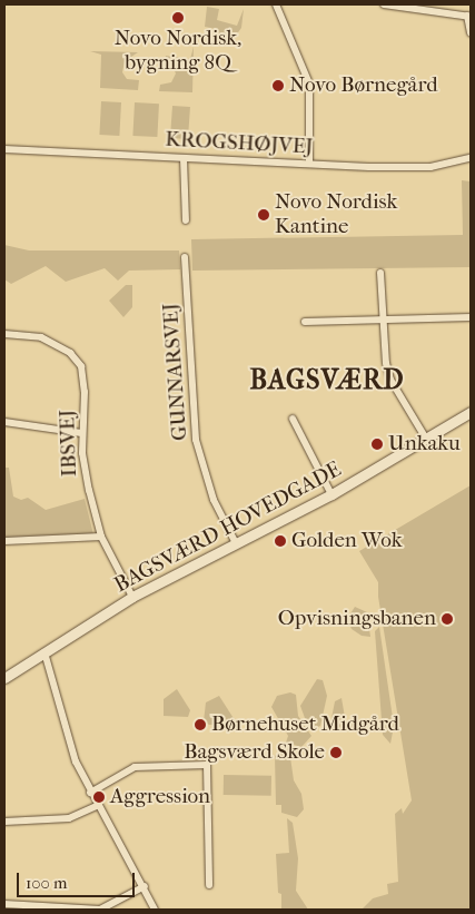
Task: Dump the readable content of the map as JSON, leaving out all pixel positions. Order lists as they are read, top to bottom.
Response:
{
  "streets": {
    "street": [
      "KROGSHØJVEJ",
      "GUNNARSVEJ",
      "IBSVEJ",
      "BAGSVÆRD HOVEDGADE"
    ]
  },
  "crossings": [
    ["GUNNARSVEJ", "BAGSVÆRD HOVEDGADE"],
    ["IBSVEJ", "BAGSVÆRD HOVEDGADE"]
  ],
  "districts": ["BAGSVÆRD"],
  "places": [
    "Novo Nordisk, bygning 8Q",
    "Novo Børnegård",
    "Novo Nordisk Kantine",
    "Unkaku",
    "Golden Wok",
    "Opvisningsbanen",
    "Børnehuset Midgård",
    "Bagsværd Skole",
    "Aggression"
  ],
  "scale_bar": "100 m"
}
